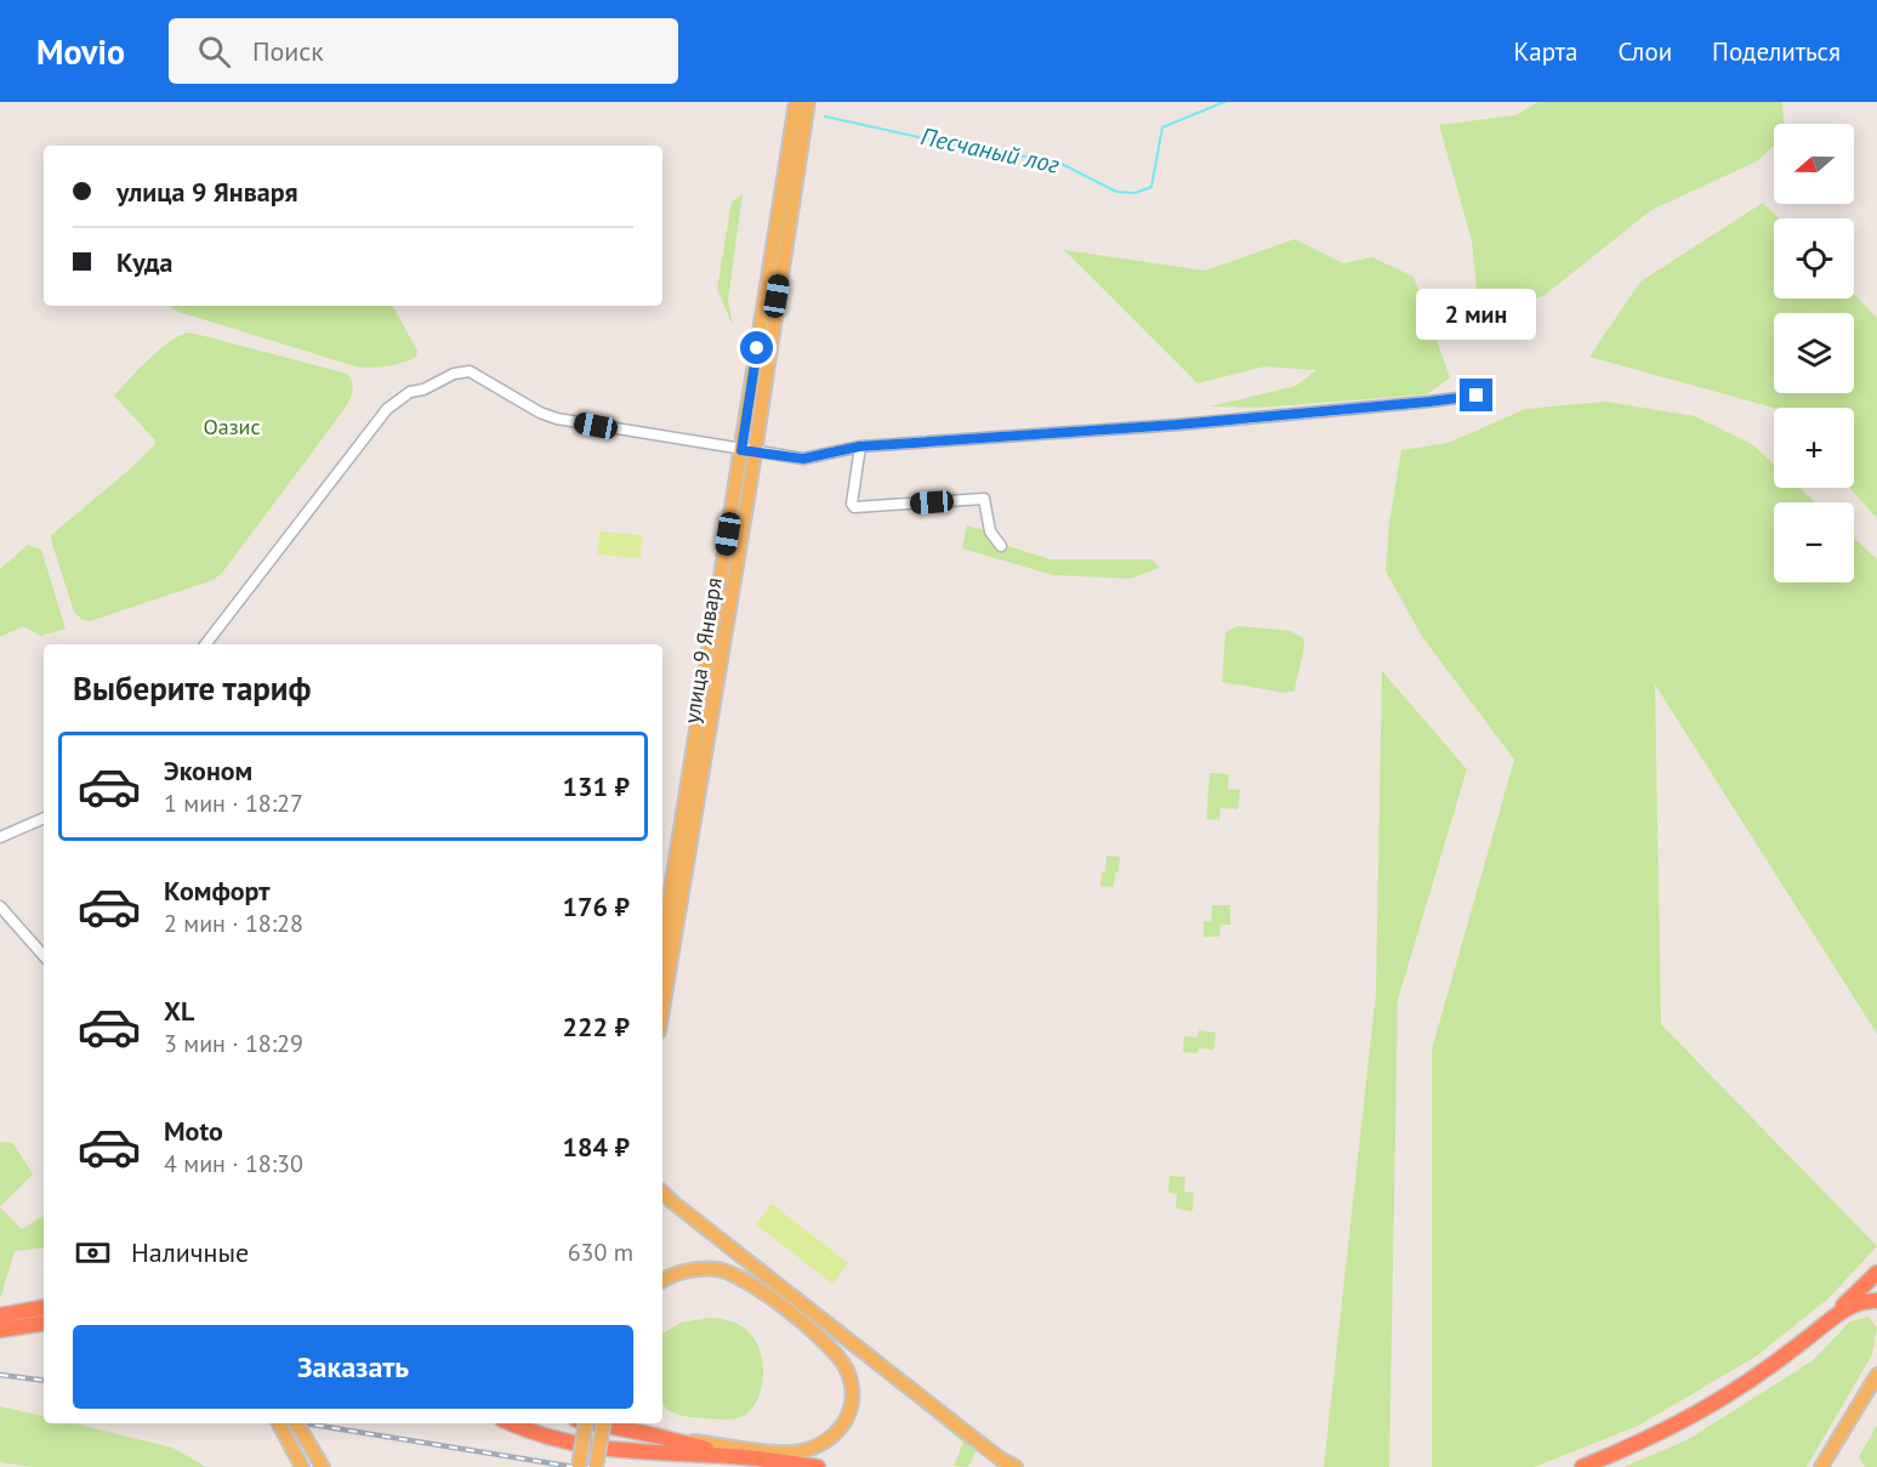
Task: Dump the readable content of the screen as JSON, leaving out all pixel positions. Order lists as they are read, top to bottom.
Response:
{
  "streets": {
    "main road": ["улица 9 Января"]
  },
  "water": ["Песчаный лог"],
  "parks": ["Оазис"],
  "north": "left",
  "page": {
    "header": "Movio",
    "search": "Поиск",
    "nav": ["Карта", "Слои", "Поделиться"],
    "map_buttons": ["+", "−"],
    "banner": ["улица 9 Января", "Куда"],
    "bubble": "2 мин",
    "heading": "Выберите тариф",
    "list": [
      {
        "name": "Эконом",
        "note": "1 мин · 18:27",
        "value": "131 ₽"
      },
      {
        "name": "Комфорт",
        "note": "2 мин · 18:28",
        "value": "176 ₽"
      },
      {
        "name": "XL",
        "note": "3 мин · 18:29",
        "value": "222 ₽"
      },
      {
        "name": "Moto",
        "note": "4 мин · 18:30",
        "value": "184 ₽"
      }
    ],
    "pay": ["Наличные", "630 m"],
    "buttons": "Заказать"
  }
}
